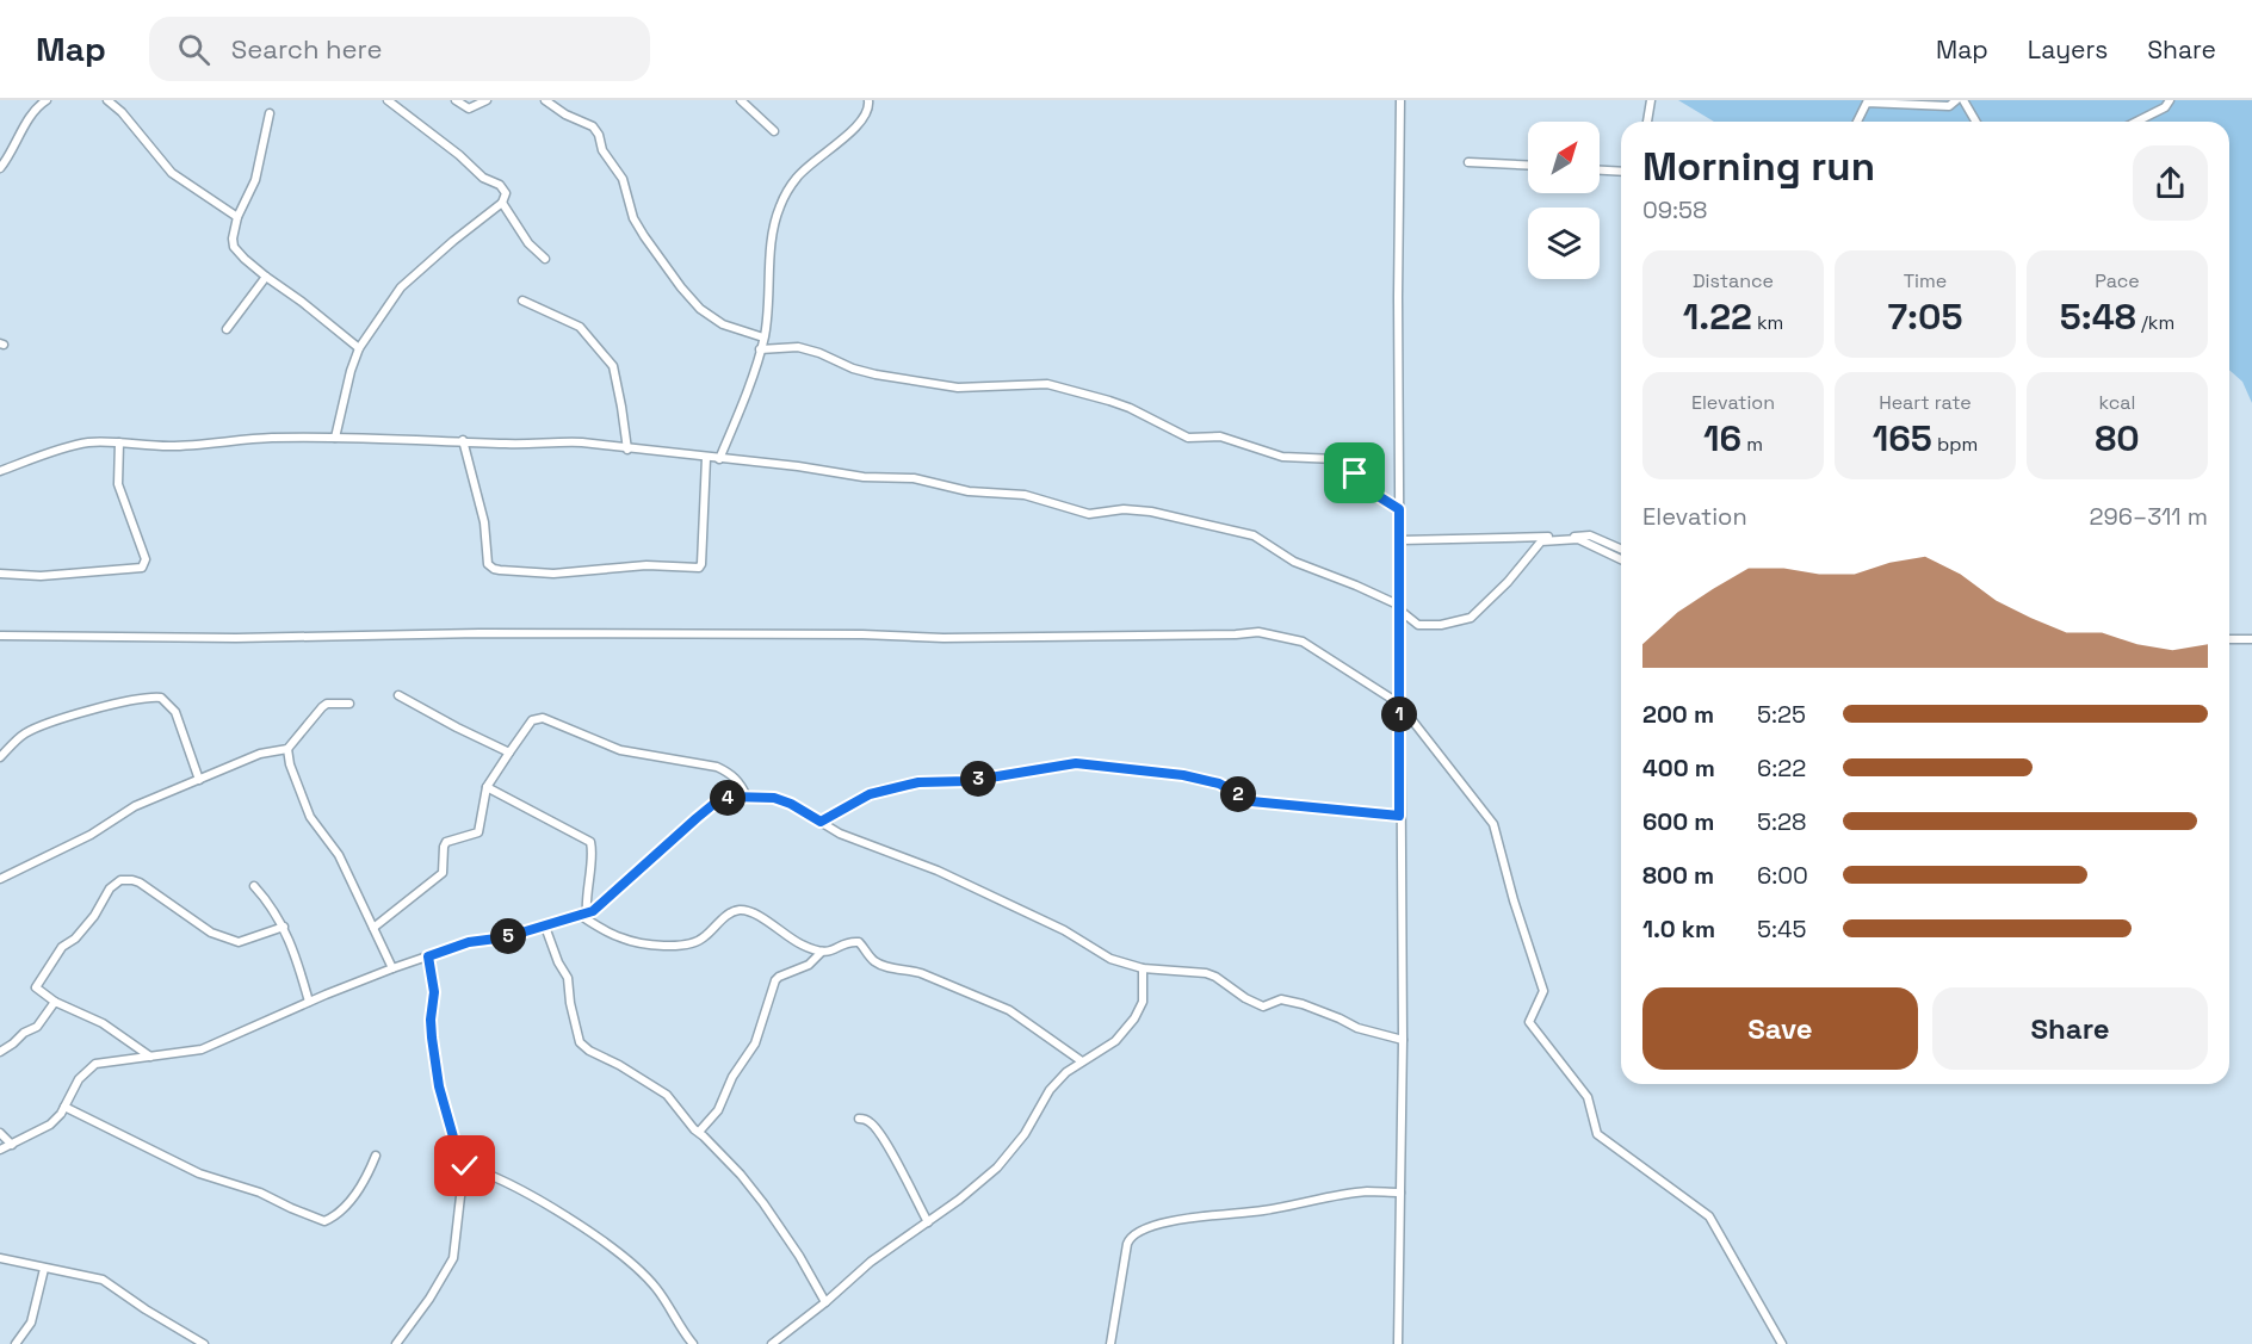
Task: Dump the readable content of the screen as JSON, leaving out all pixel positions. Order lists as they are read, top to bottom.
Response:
{
  "north": "top right",
  "page": {
    "header": "Map",
    "search": "Search here",
    "nav": ["Map", "Layers", "Share"],
    "heading": ["Morning run", "09:58"],
    "stats": [
      ["Distance", "1.22 km"],
      ["Time", "7:05"],
      ["Pace", "5:48 /km"],
      ["Elevation", "16 m"],
      ["Heart rate", "165 bpm"],
      ["kcal", "80"]
    ],
    "chart": ["Elevation", "296–311 m"],
    "list": [
      {
        "name": "200 m",
        "note": "5:25"
      },
      {
        "name": "400 m",
        "note": "6:22"
      },
      {
        "name": "600 m",
        "note": "5:28"
      },
      {
        "name": "800 m",
        "note": "6:00"
      },
      {
        "name": "1.0 km",
        "note": "5:45"
      }
    ],
    "pins": [
      "1",
      "3",
      "2",
      "4",
      "5"
    ],
    "buttons": ["Save", "Share"]
  }
}
